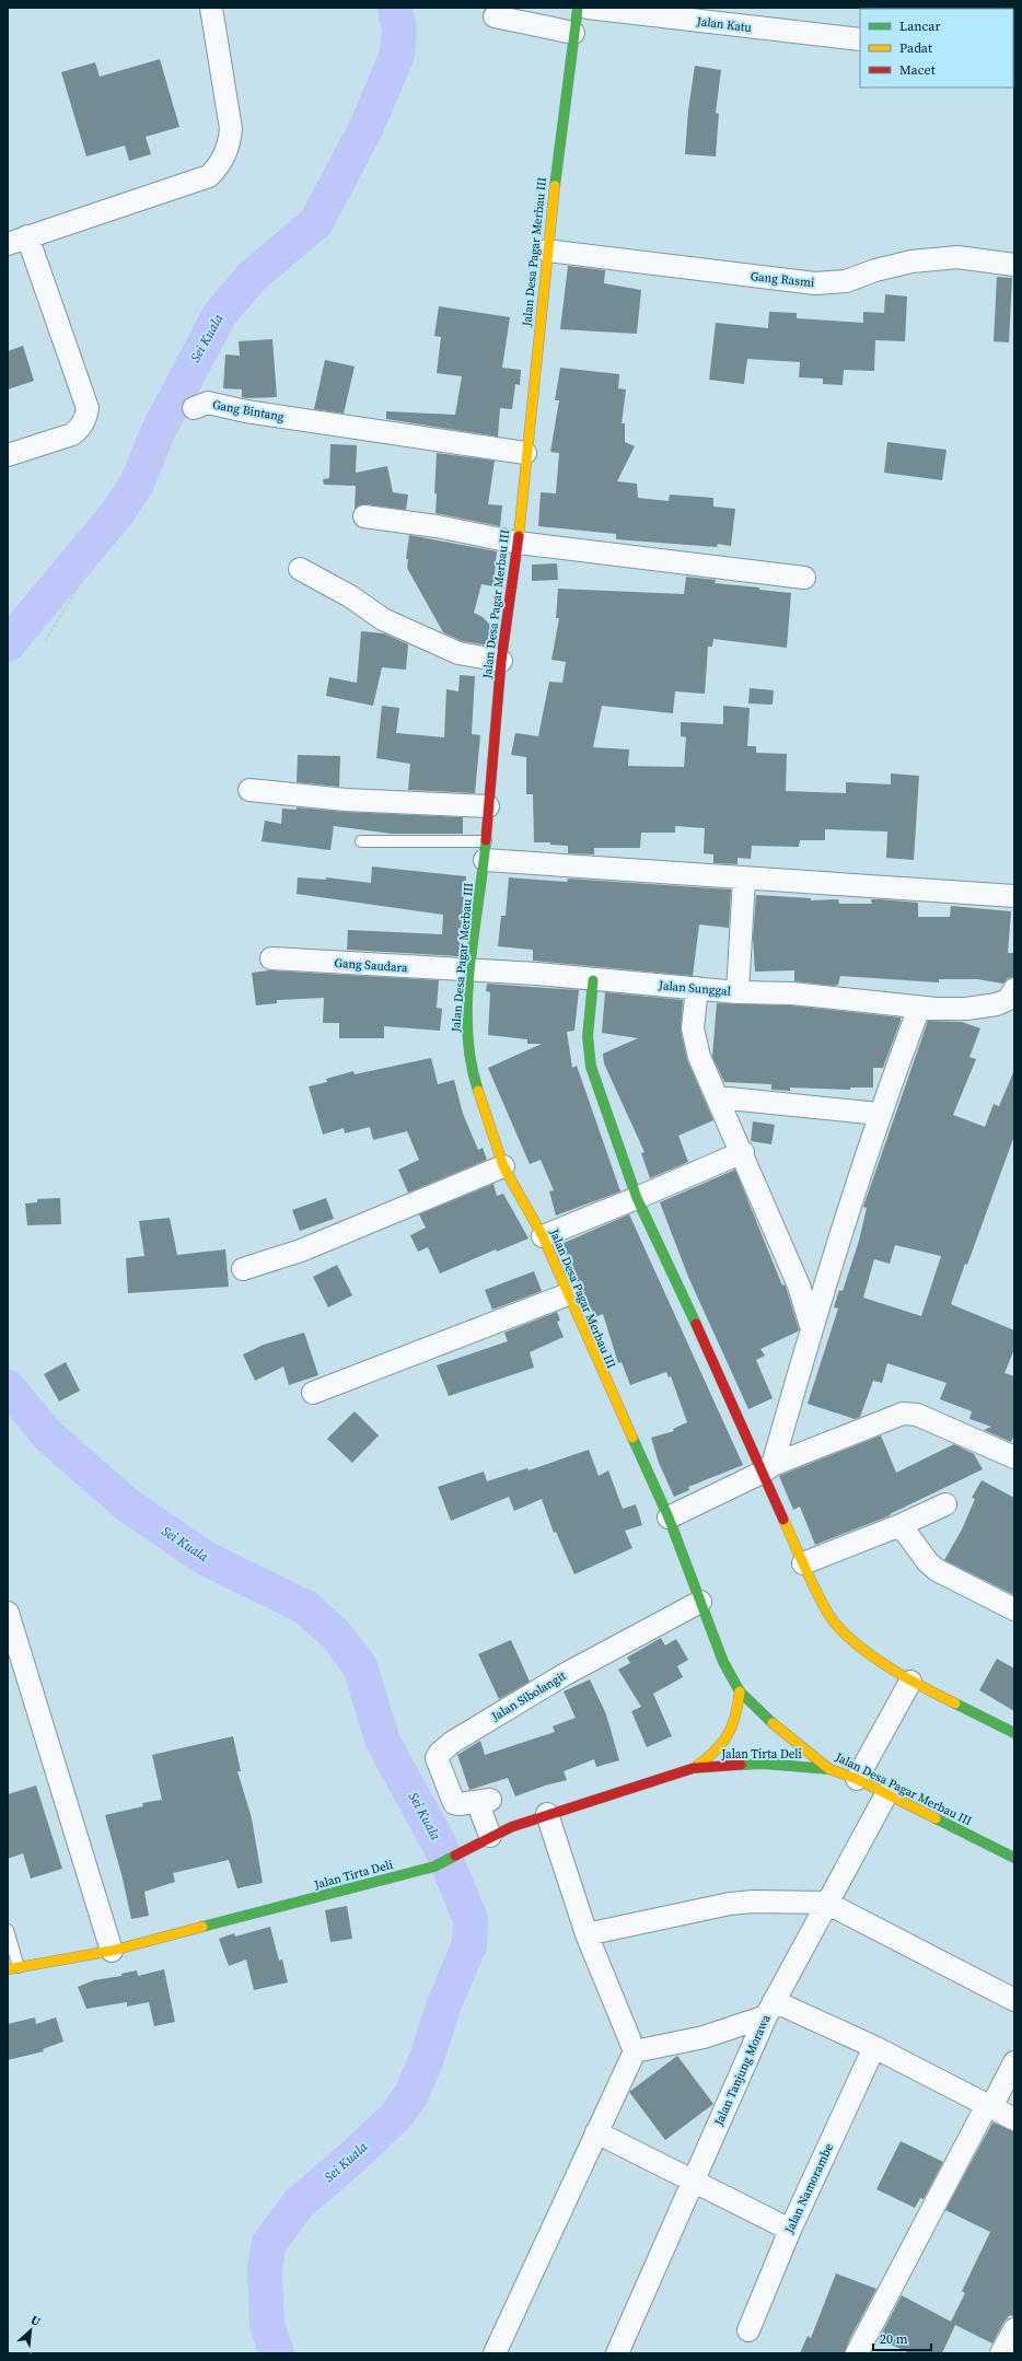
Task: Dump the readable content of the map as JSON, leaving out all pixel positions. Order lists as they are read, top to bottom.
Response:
{
  "streets": {
    "street": [
      "Jalan Katu",
      "Jalan Desa Pagar Merbau III",
      "Gang Rasmi",
      "Gang Bintang",
      "Gang Saudara",
      "Jalan Sunggal",
      "Jalan Sibolangit",
      "Jalan Tirta Deli",
      "Jalan Tanjung Morawa",
      "Jalan Namorambe"
    ]
  },
  "crossings": [
    ["Jalan Desa Pagar Merbau III", "Gang Rasmi"],
    ["Jalan Desa Pagar Merbau III", "Gang Bintang"],
    ["Jalan Desa Pagar Merbau III", "Gang Saudara"],
    ["Jalan Desa Pagar Merbau III", "Jalan Sunggal"],
    ["Jalan Desa Pagar Merbau III", "Jalan Sibolangit"],
    ["Jalan Desa Pagar Merbau III", "Jalan Tirta Deli"],
    ["Jalan Desa Pagar Merbau III", "Jalan Tanjung Morawa"],
    ["Gang Saudara", "Jalan Sunggal"],
    ["Jalan Sibolangit", "Jalan Tirta Deli"]
  ],
  "water": ["Sei Kuala"],
  "legend": ["Lancar", "Padat", "Macet"],
  "scale_bar": "20 m",
  "north": "top right"
}
